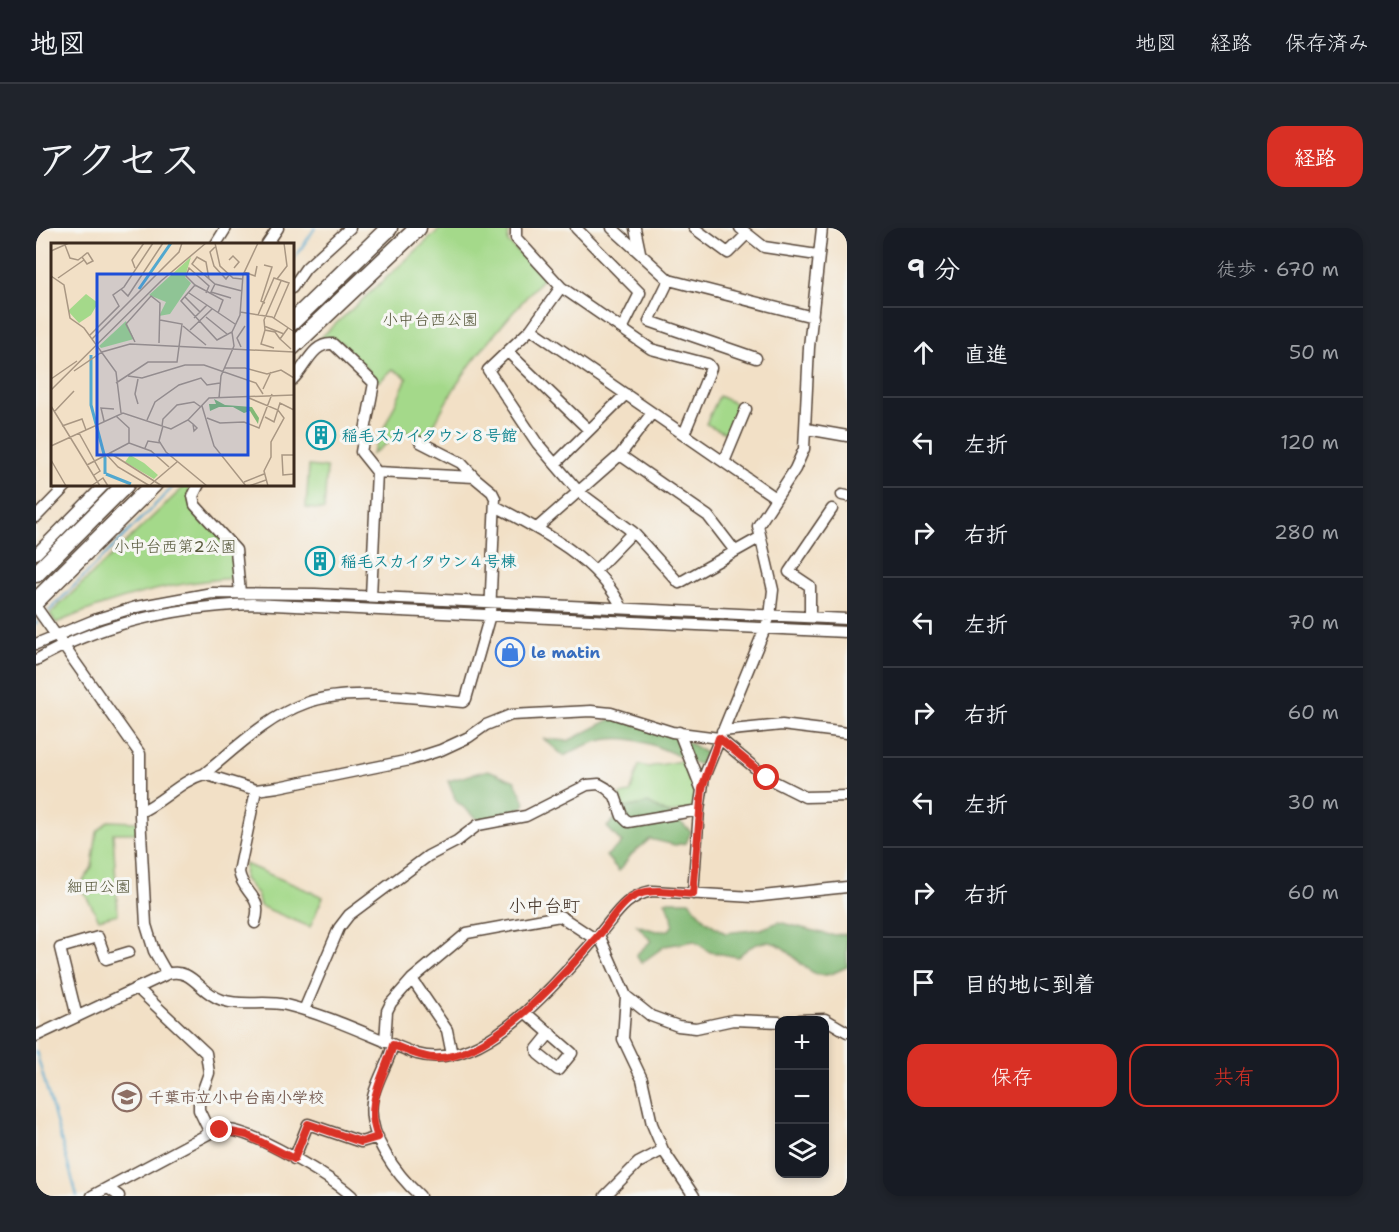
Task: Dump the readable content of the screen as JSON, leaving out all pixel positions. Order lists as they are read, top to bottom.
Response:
{
  "districts": ["小中台町"],
  "parks": ["小中台西公園", "小中台西第2公園", "細田公園"],
  "places": {
    "building": ["稲毛スカイタウン８号館", "稲毛スカイタウン４号棟"],
    "shop": ["le matin"],
    "school or university": ["千葉市立小中台南小学校"]
  },
  "page": {
    "header": "地図",
    "nav": ["地図", "経路", "保存済み"],
    "title": "アクセス",
    "buttons": [
      "経路",
      ["保存", "共有"]
    ],
    "heading": ["9 分", "徒歩 · 670 m"],
    "list": [
      ["直進", "50 m"],
      ["左折", "120 m"],
      ["右折", "280 m"],
      ["左折", "70 m"],
      ["右折", "60 m"],
      ["左折", "30 m"],
      ["右折", "60 m"],
      "目的地に到着"
    ],
    "map_buttons": ["+", "−"]
  }
}
